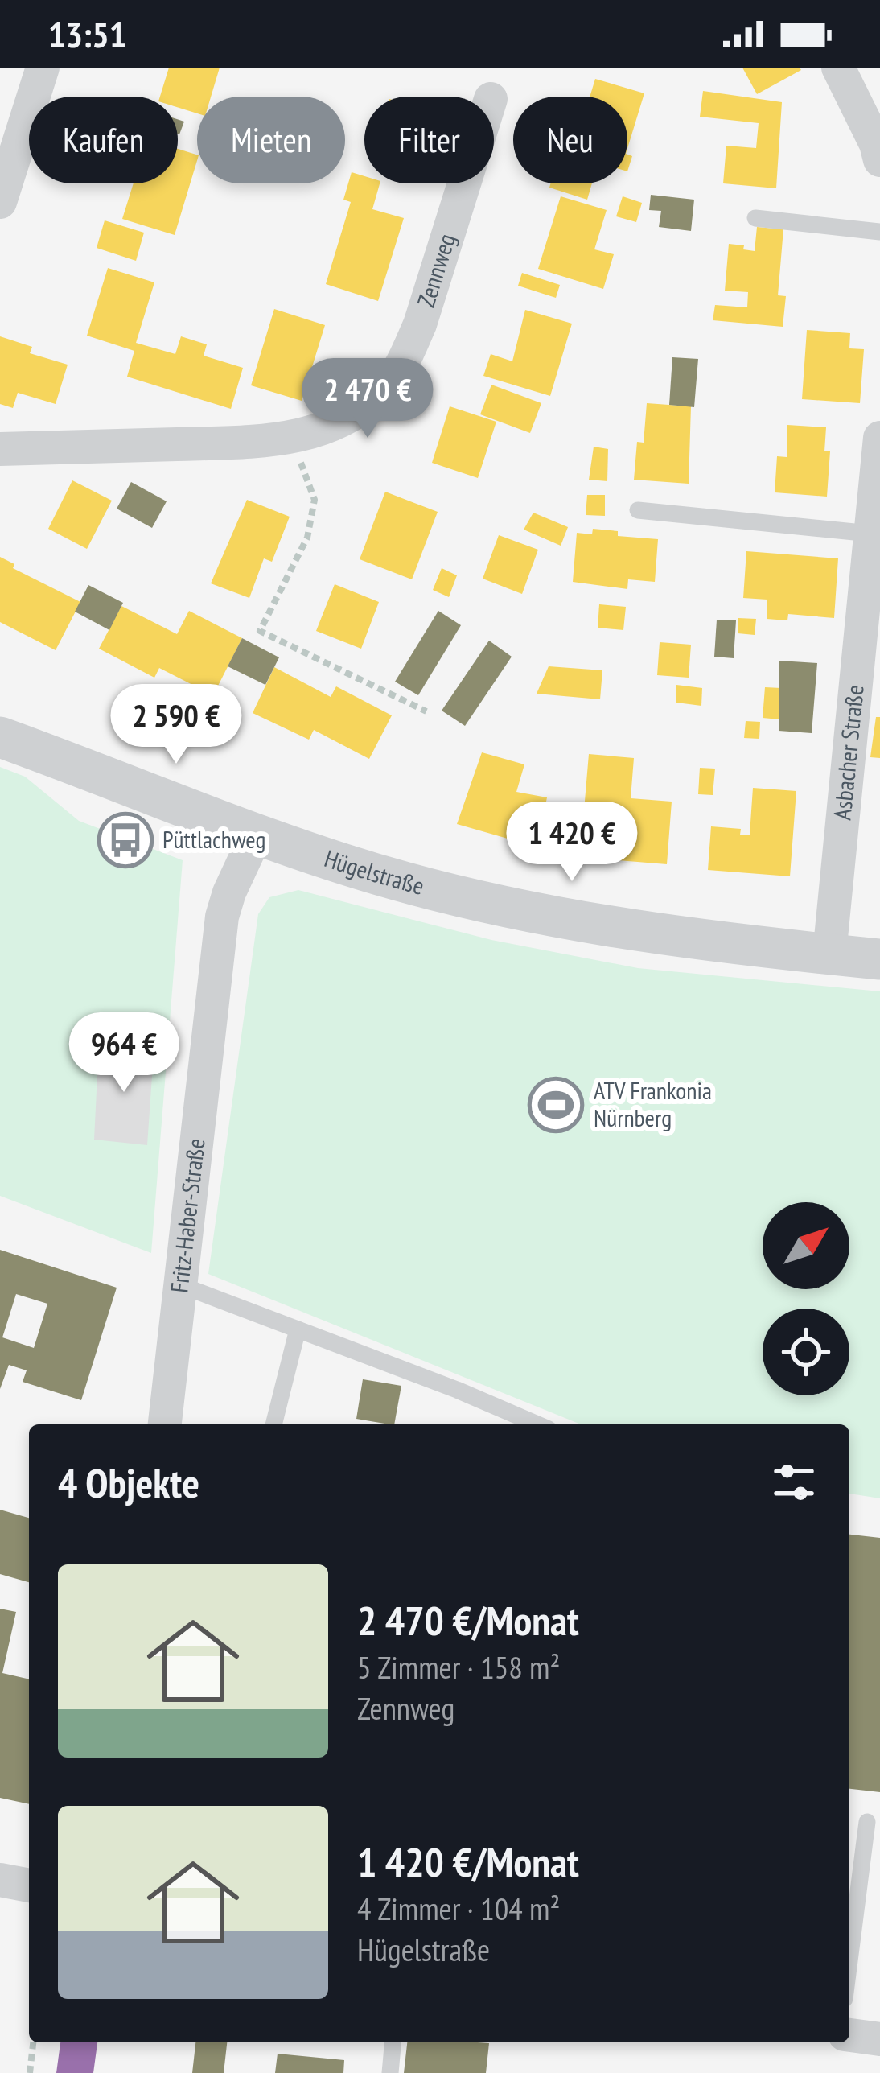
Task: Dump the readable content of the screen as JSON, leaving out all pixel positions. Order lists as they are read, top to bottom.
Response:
{
  "streets": {
    "street": [
      "Zennweg",
      "Asbacher Straße",
      "Hügelstraße",
      "Fritz-Haber-Straße"
    ]
  },
  "crossings": [
    ["Asbacher Straße", "Hügelstraße"],
    ["Hügelstraße", "Fritz-Haber-Straße"]
  ],
  "places": {
    "bus stop": ["Püttlachweg"],
    "sports": ["ATV Frankonia Nürnberg"]
  },
  "north": "top right",
  "page": {
    "status": "13:51",
    "chip": [
      "Kaufen",
      "Mieten",
      "Filter",
      "Neu"
    ],
    "price": [
      "2 470 €",
      "2 590 €",
      "1 420 €",
      "964 €"
    ],
    "heading": "4 Objekte",
    "list": [
      {
        "name": "2 470 €/Monat",
        "note": "5 Zimmer · 158 m² · Zennweg"
      },
      {
        "name": "1 420 €/Monat",
        "note": "4 Zimmer · 104 m² · Hügelstraße"
      }
    ]
  }
}
